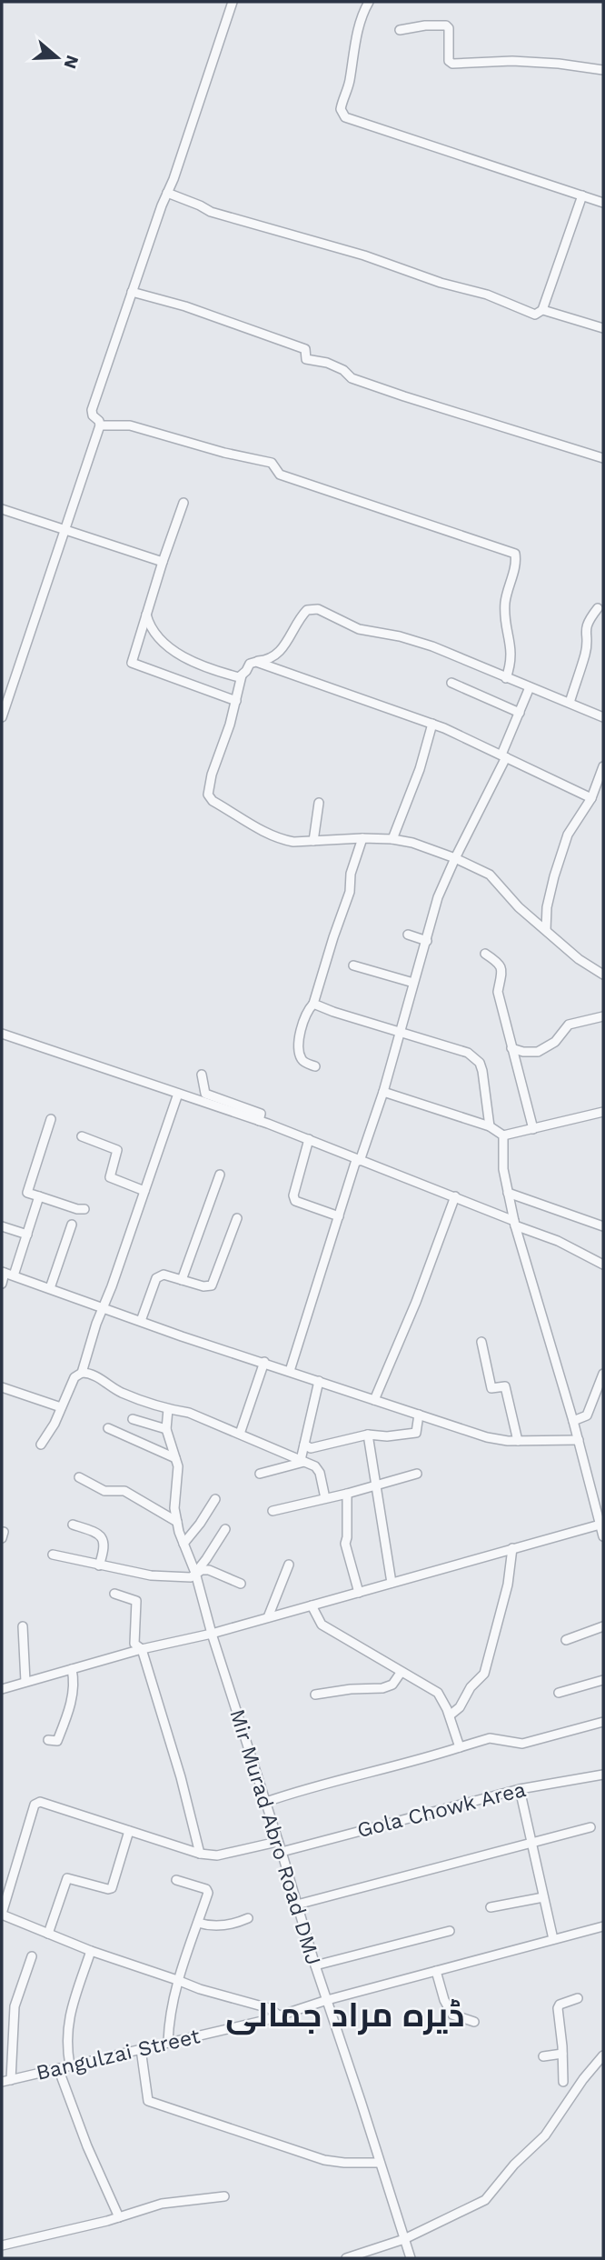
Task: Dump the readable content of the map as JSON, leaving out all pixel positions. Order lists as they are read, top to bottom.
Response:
{
  "streets": {
    "street": ["Gola Chowk Area", "Mir Murad Abro Road DMJ", "Bangulzai Street"]
  },
  "crossings": [
    ["Gola Chowk Area", "Mir Murad Abro Road DMJ"],
    ["Mir Murad Abro Road DMJ", "Bangulzai Street"]
  ],
  "districts": ["ڈیرہ مراد جمالی"],
  "north": "right"
}
